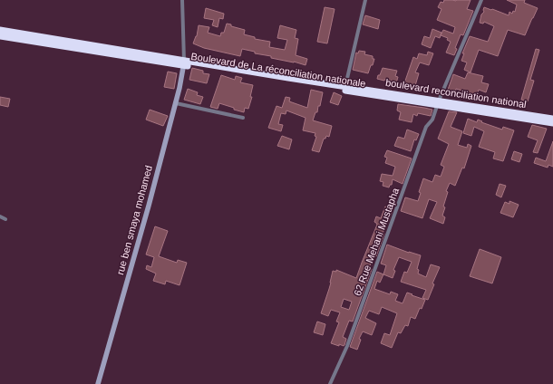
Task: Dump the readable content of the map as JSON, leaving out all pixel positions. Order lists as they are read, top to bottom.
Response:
{
  "streets": {
    "highway": ["Boulevard de La réconciliation nationale", "boulevard reconciliation national"],
    "street": ["rue ben smaya mohamed", "62 Rue Mehani Mustapha"]
  },
  "crossings": [
    ["Boulevard de La réconciliation nationale", "boulevard reconciliation national"],
    ["Boulevard de La réconciliation nationale", "rue ben smaya mohamed"],
    ["Boulevard de La réconciliation nationale", "62 Rue Mehani Mustapha"],
    ["boulevard reconciliation national", "rue ben smaya mohamed"],
    ["boulevard reconciliation national", "62 Rue Mehani Mustapha"]
  ]
}
